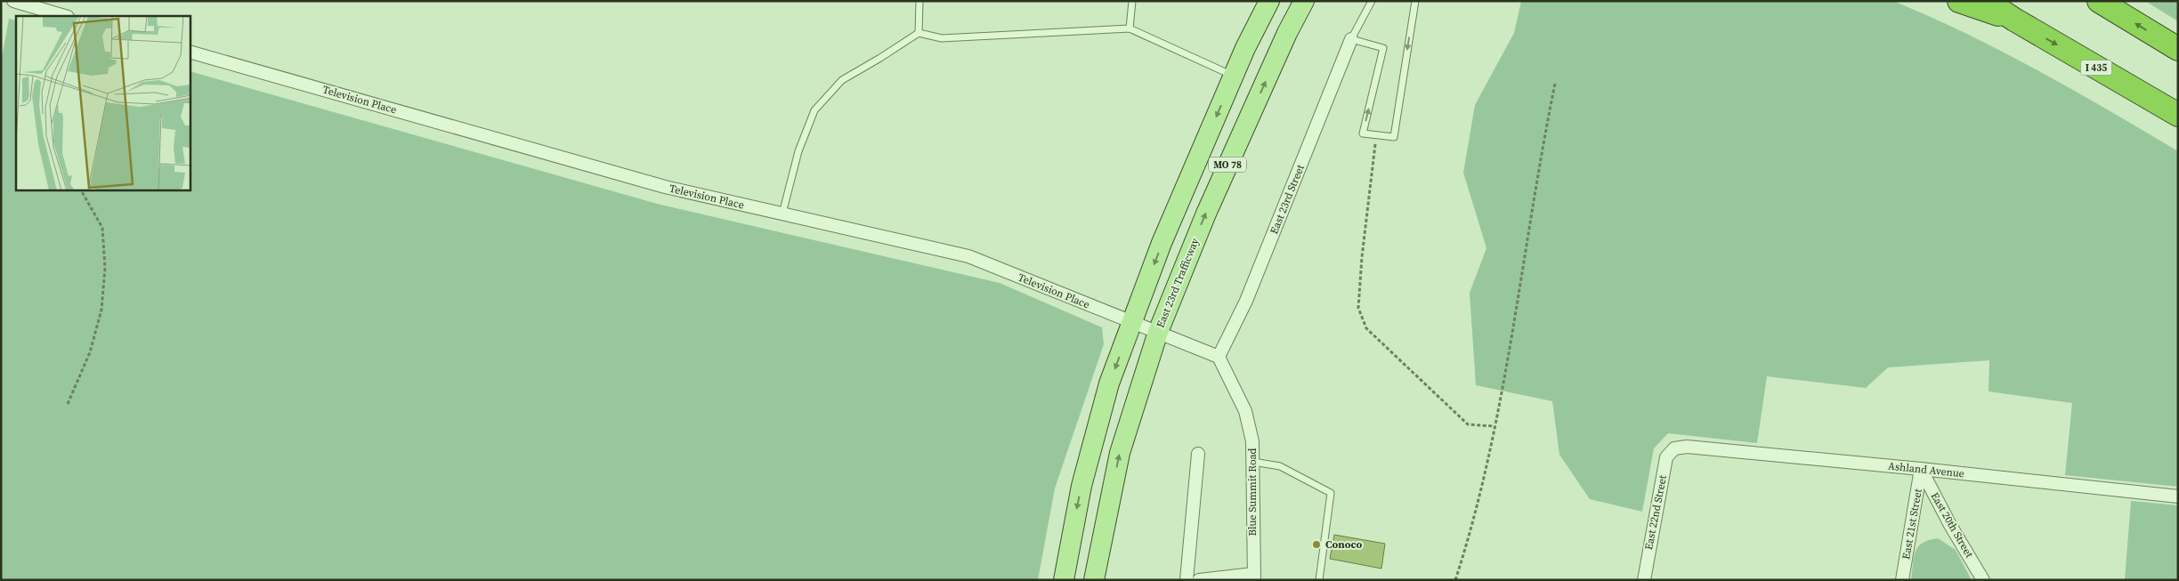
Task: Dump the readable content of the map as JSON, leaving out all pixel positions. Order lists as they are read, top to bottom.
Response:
{
  "streets": {
    "highway": ["I 435"],
    "main road": ["MO 78", "East 23rd Trafficway"],
    "street": [
      "Television Place",
      "East 23rd Street",
      "Ashland Avenue",
      "Blue Summit Road",
      "East 22nd Street",
      "East 21st Street",
      "East 20th Street"
    ]
  },
  "crossings": [
    ["Television Place", "MO 78"],
    ["Television Place", "East 23rd Street"],
    ["Television Place", "East 23rd Trafficway"],
    ["Television Place", "Blue Summit Road"],
    ["East 23rd Street", "Blue Summit Road"],
    ["Ashland Avenue", "East 22nd Street"],
    ["Ashland Avenue", "East 21st Street"],
    ["Ashland Avenue", "East 20th Street"],
    ["East 21st Street", "East 20th Street"]
  ],
  "places": ["Conoco"]
}
